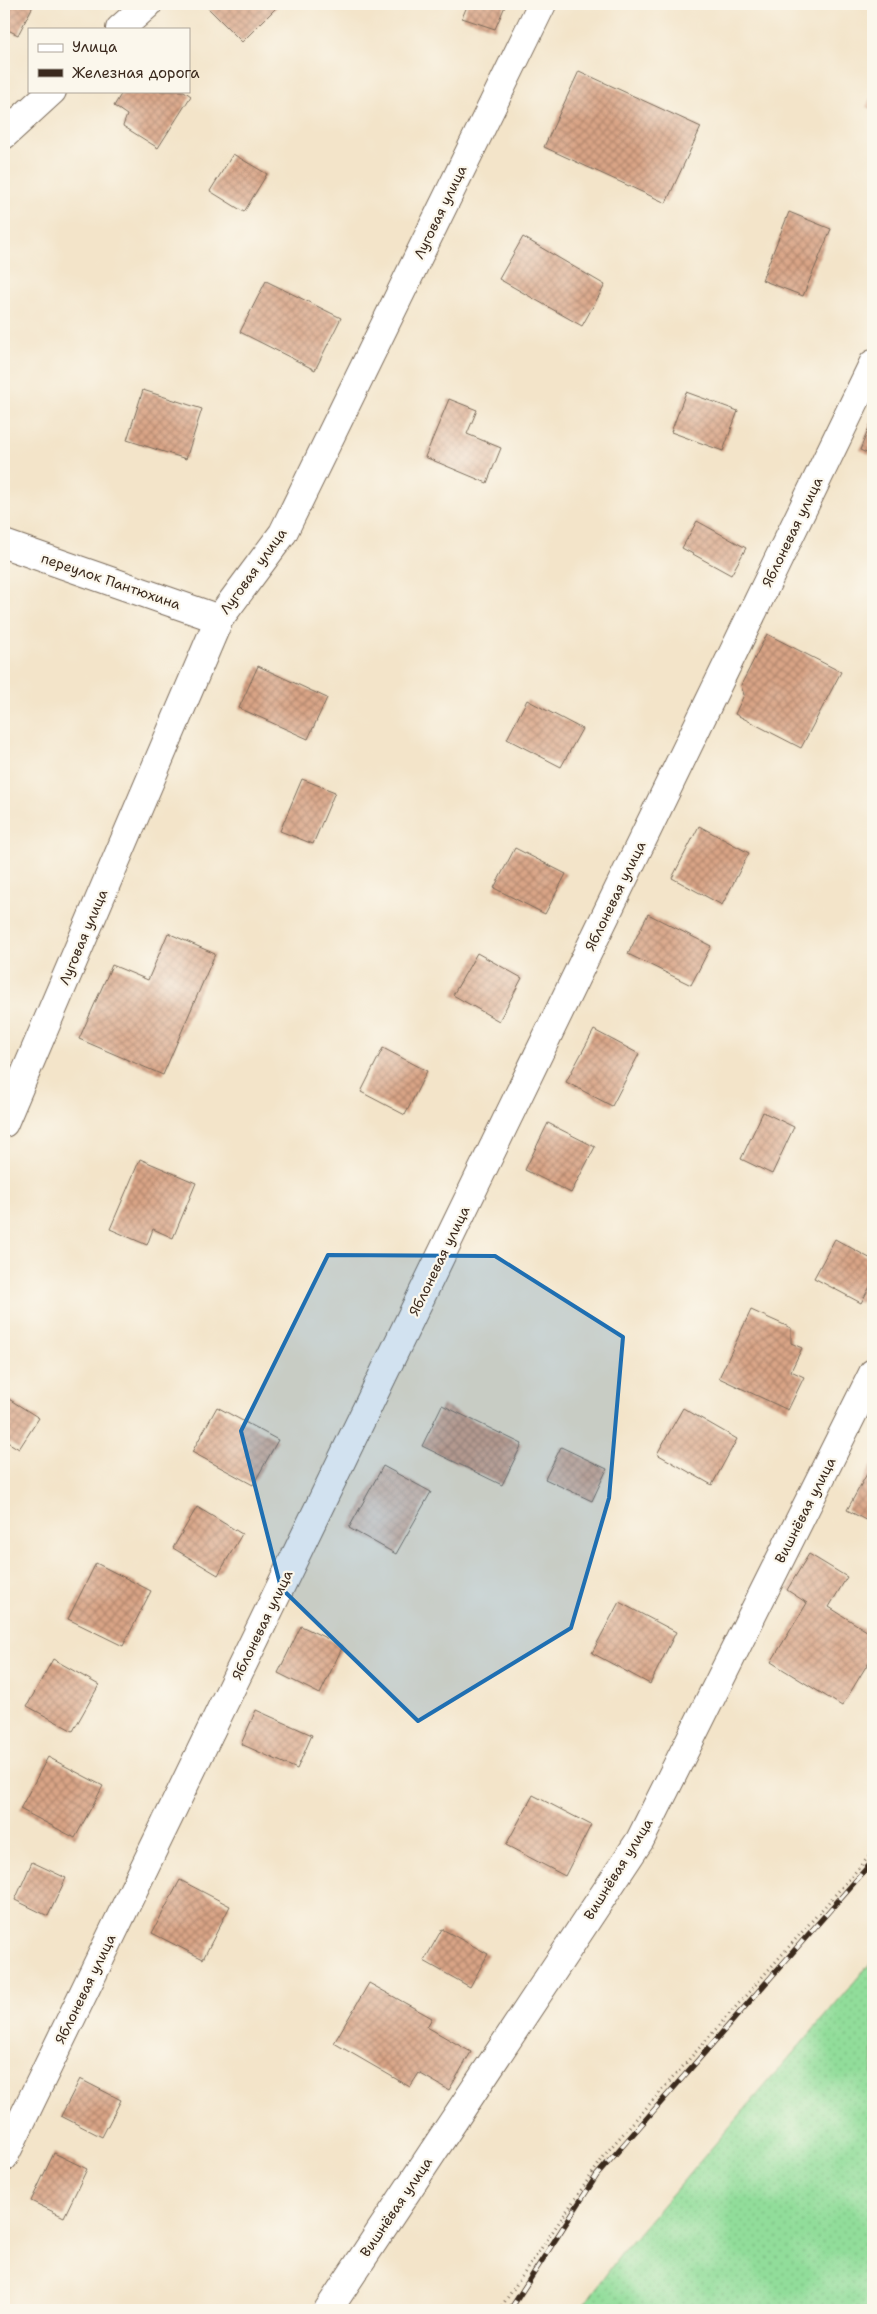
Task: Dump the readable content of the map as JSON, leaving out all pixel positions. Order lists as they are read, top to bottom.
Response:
{
  "streets": {
    "street": [
      "Луговая улица",
      "Яблоневая улица",
      "переулок Пантюхина",
      "Вишнёвая улица"
    ]
  },
  "crossings": [
    ["Луговая улица", "переулок Пантюхина"]
  ],
  "legend": ["Улица", "Железная дорога"]
}
